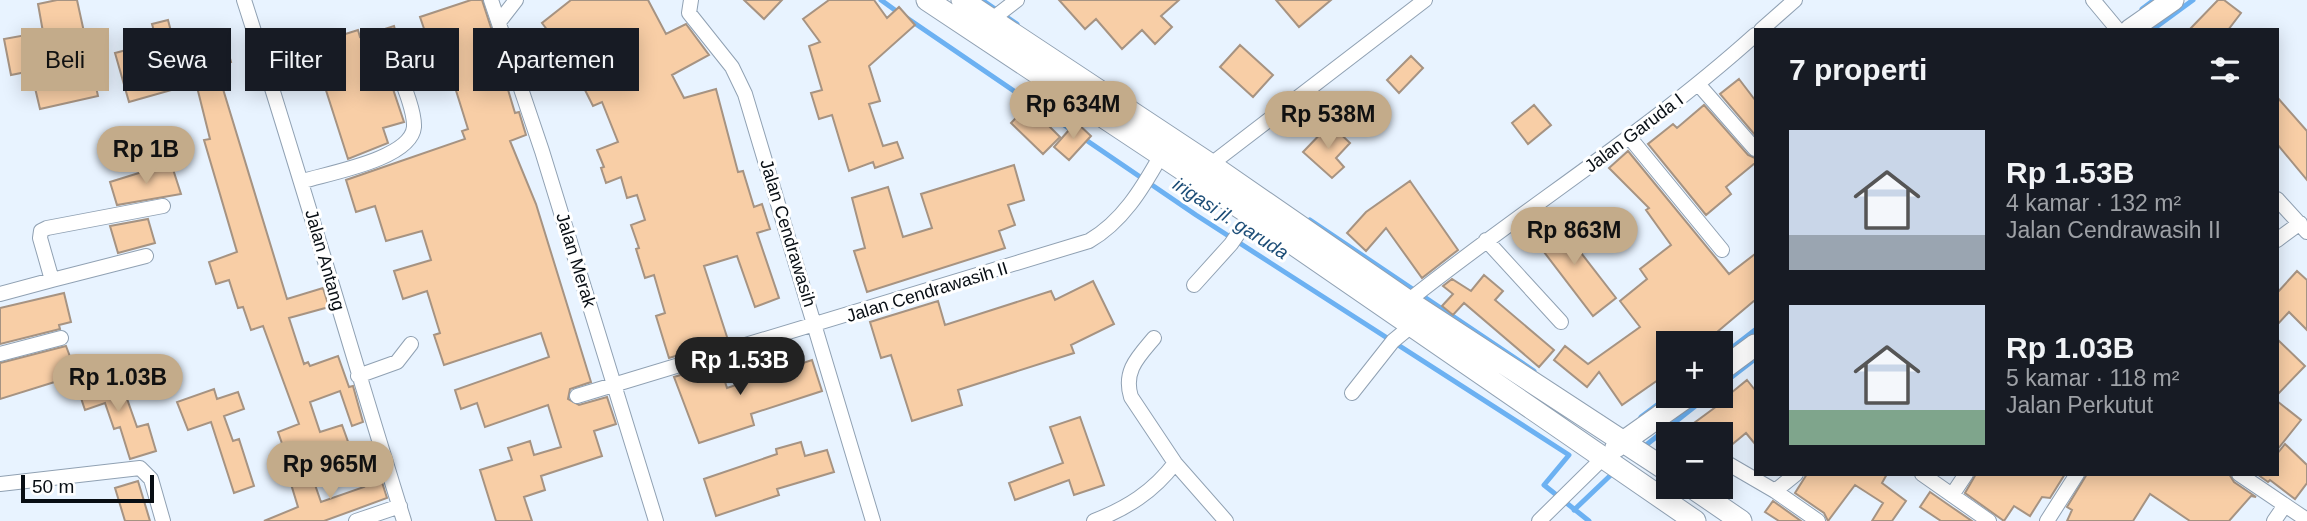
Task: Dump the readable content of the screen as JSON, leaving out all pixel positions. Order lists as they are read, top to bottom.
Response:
{
  "streets": {
    "street": [
      "Jalan Garuda I",
      "Jalan Cendrawasih",
      "Jalan Antang",
      "Jalan Merak",
      "Jalan Cendrawasih II"
    ]
  },
  "crossings": [
    ["Jalan Cendrawasih", "Jalan Cendrawasih II"],
    ["Jalan Merak", "Jalan Cendrawasih II"]
  ],
  "water": ["irigasi jl. garuda"],
  "scale_bar": "50 m",
  "page": {
    "chip": [
      "Beli",
      "Sewa",
      "Filter",
      "Baru",
      "Apartemen"
    ],
    "heading": "7 properti",
    "price": [
      "Rp 634M",
      "Rp 538M",
      "Rp 1B",
      "Rp 863M",
      "Rp 1.53B",
      "Rp 1.03B",
      "Rp 965M"
    ],
    "list": [
      {
        "name": "Rp 1.53B",
        "note": "4 kamar · 132 m² · Jalan Cendrawasih II"
      },
      {
        "name": "Rp 1.03B",
        "note": "5 kamar · 118 m² · Jalan Perkutut"
      }
    ],
    "map_buttons": ["+", "−"],
    "scale": "50 m"
  }
}
